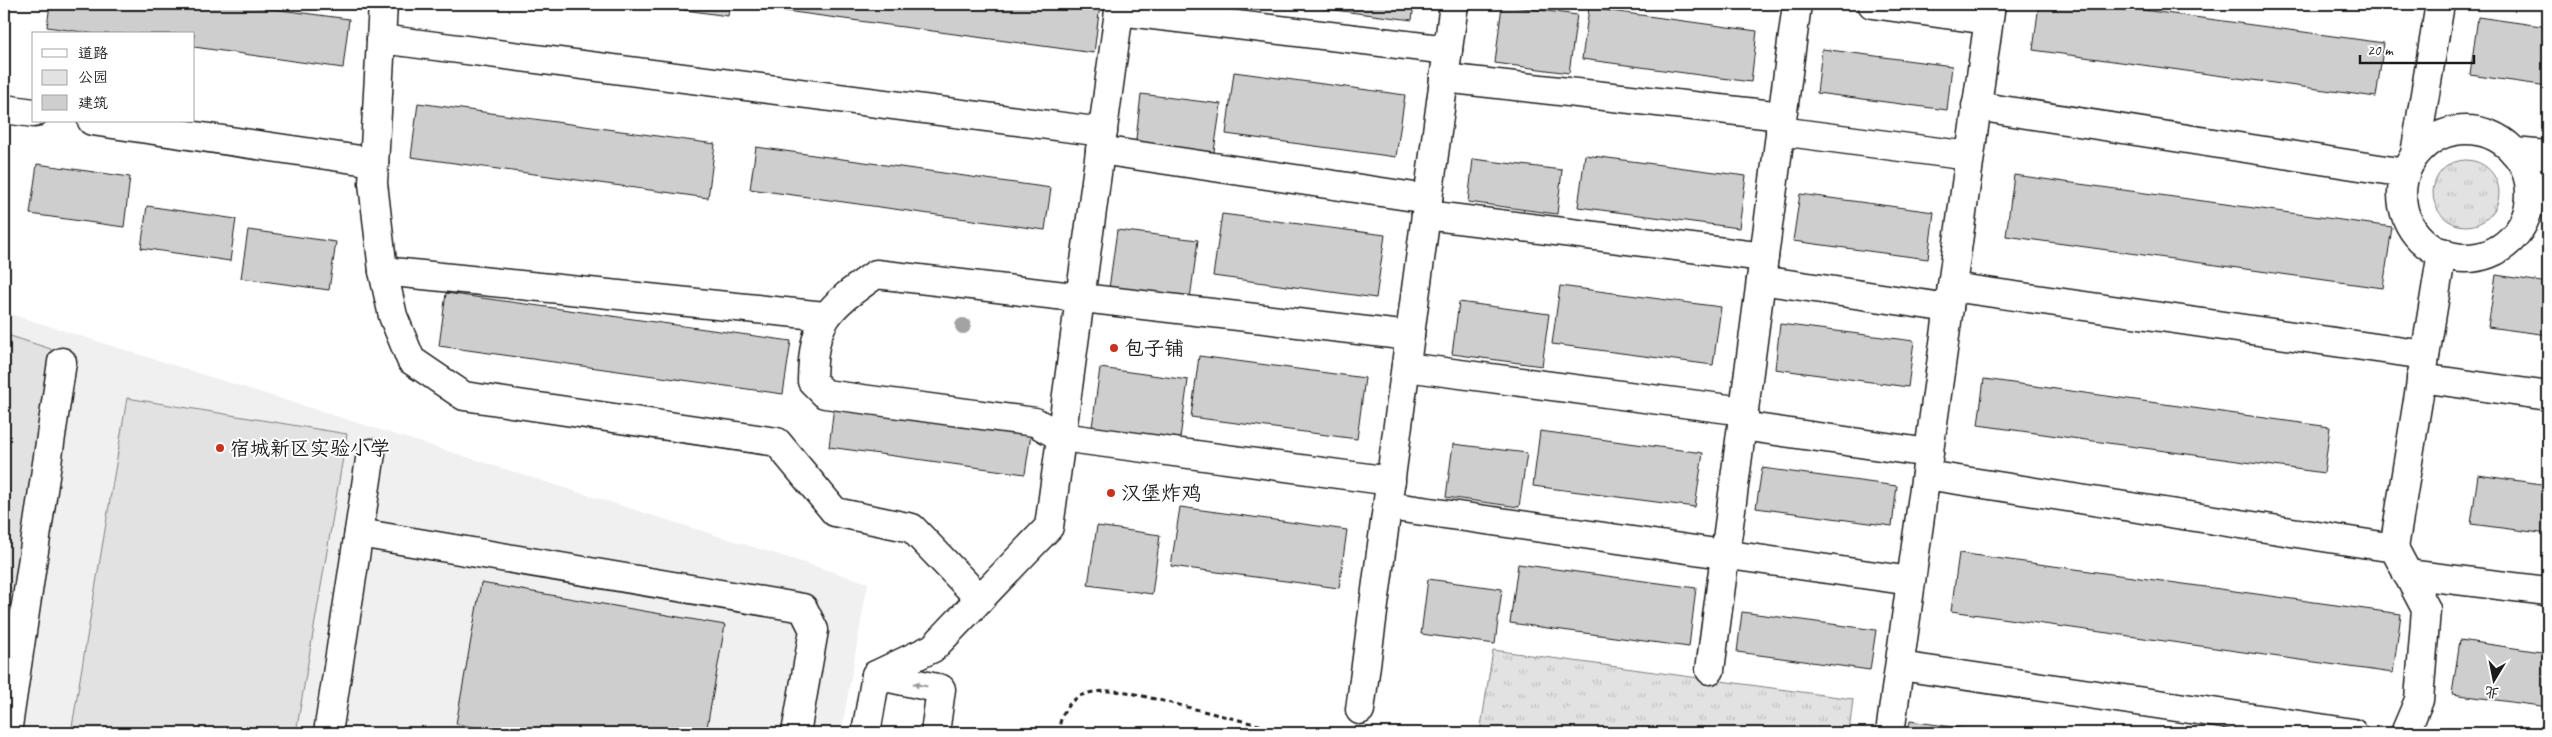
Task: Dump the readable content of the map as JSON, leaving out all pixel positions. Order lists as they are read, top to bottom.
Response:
{
  "places": ["包子铺", "宿城新区实验小学", "汉堡炸鸡"],
  "legend": ["道路", "公园", "建筑"],
  "scale_bar": "20 m",
  "north": "bottom"
}
